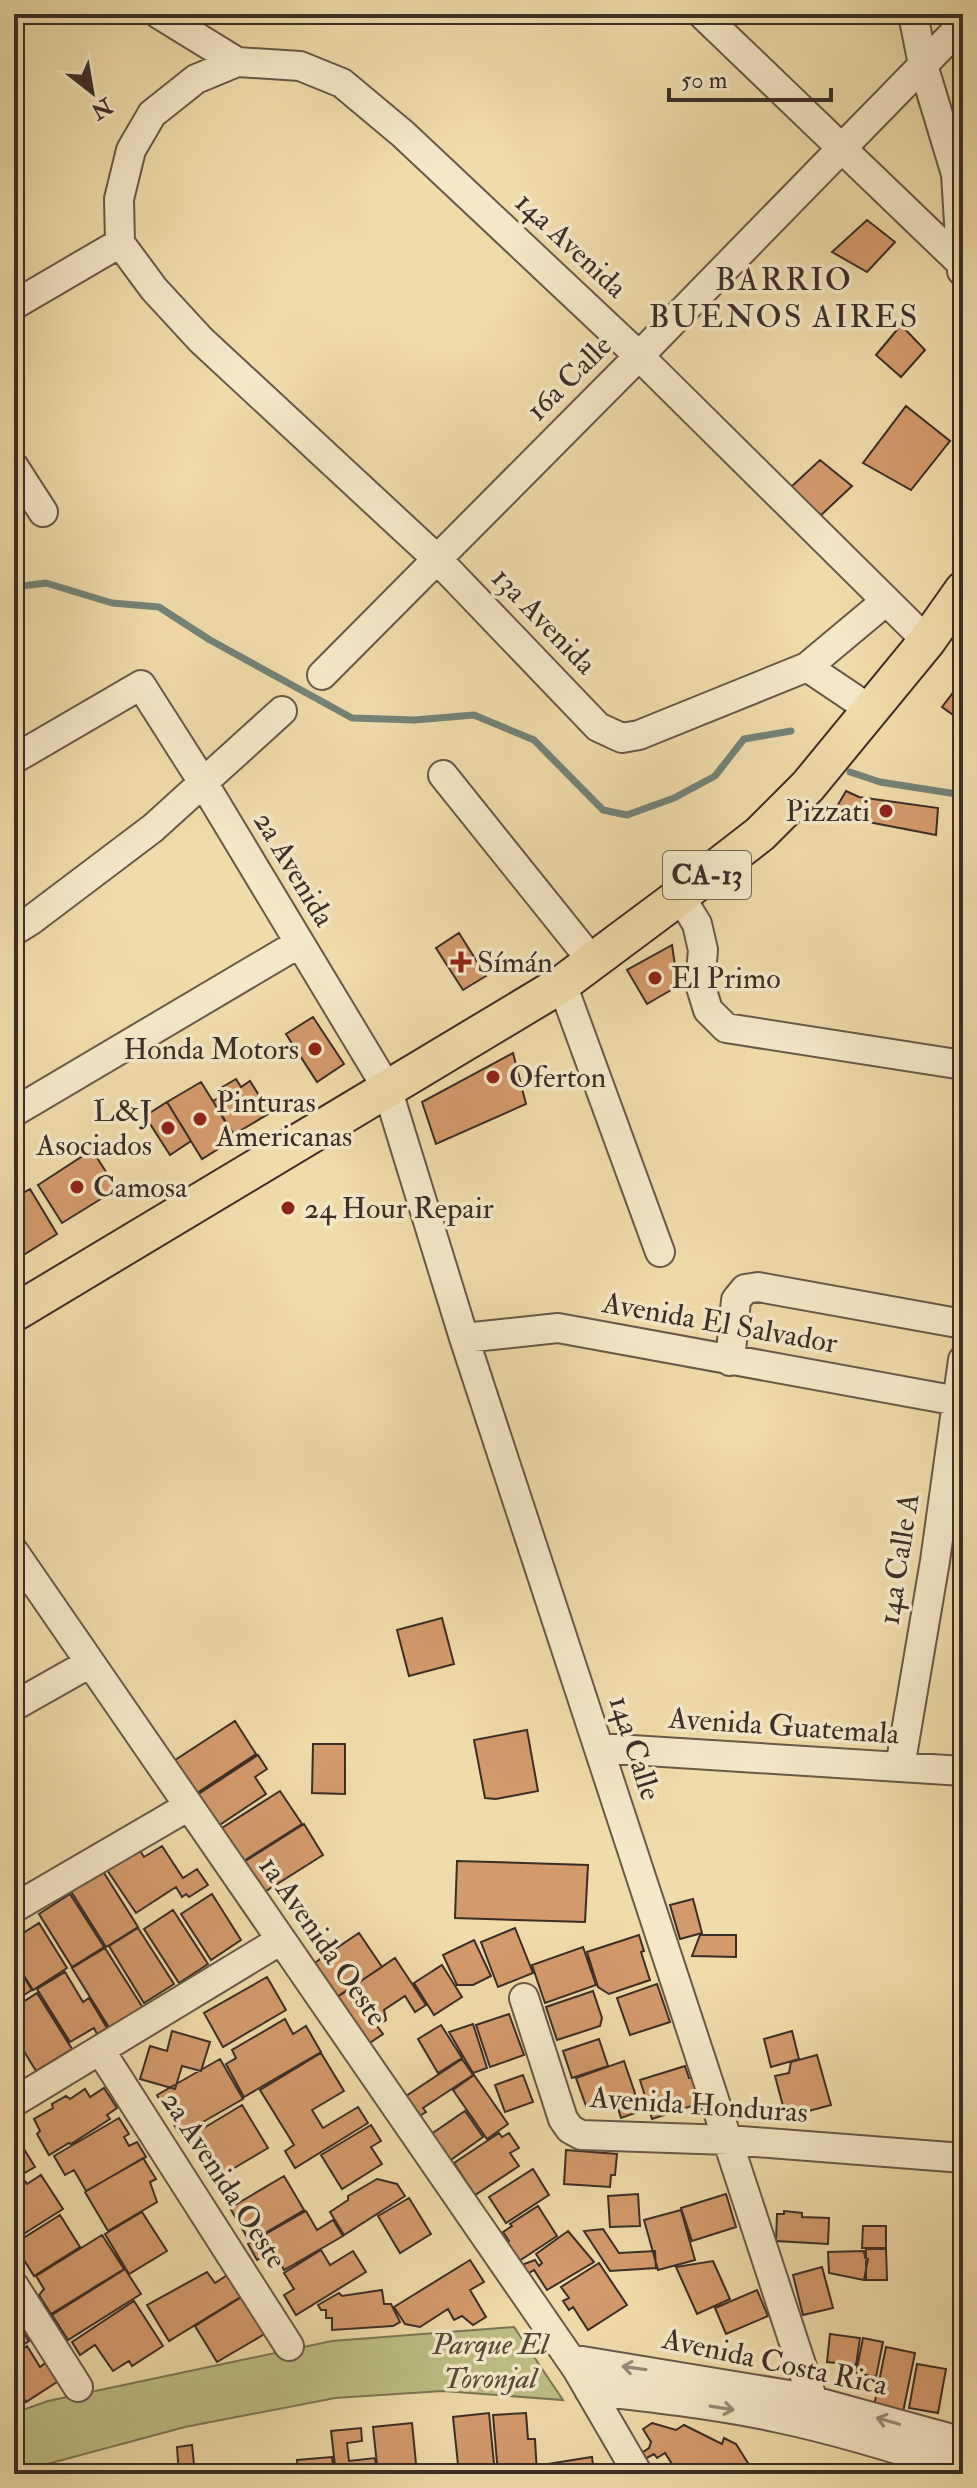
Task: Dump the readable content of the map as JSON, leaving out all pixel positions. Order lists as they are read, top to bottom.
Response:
{
  "streets": {
    "main road": ["CA-13"],
    "street": [
      "14a Avenida",
      "16a Calle",
      "13a Avenida",
      "2a Avenida",
      "Avenida El Salvador",
      "14a Calle A",
      "Avenida Guatemala",
      "14a Calle",
      "1a Avenida Oeste",
      "Avenida Honduras",
      "2a Avenida Oeste",
      "Avenida Costa Rica"
    ]
  },
  "crossings": [
    ["14a Avenida", "16a Calle"],
    ["14a Avenida", "13a Avenida"],
    ["14a Avenida", "CA-13"],
    ["16a Calle", "13a Avenida"],
    ["2a Avenida", "CA-13"],
    ["2a Avenida", "14a Calle"],
    ["CA-13", "14a Calle"],
    ["Avenida El Salvador", "14a Calle A"],
    ["Avenida El Salvador", "14a Calle"],
    ["14a Calle A", "Avenida Guatemala"],
    ["Avenida Guatemala", "14a Calle"],
    ["14a Calle", "Avenida Honduras"],
    ["14a Calle", "Avenida Costa Rica"],
    ["1a Avenida Oeste", "Avenida Costa Rica"]
  ],
  "districts": ["BARRIO BUENOS AIRES"],
  "parks": ["Parque El Toronjal"],
  "places": {
    "other": [
      "Pizzati",
      "El Primo",
      "Honda Motors",
      "Oferton",
      "Pinturas Americanas",
      "L&J Asociados",
      "Camosa",
      "24 Hour Repair"
    ],
    "health": ["Símán"]
  },
  "scale_bar": "50 m",
  "north": "bottom right"
}
